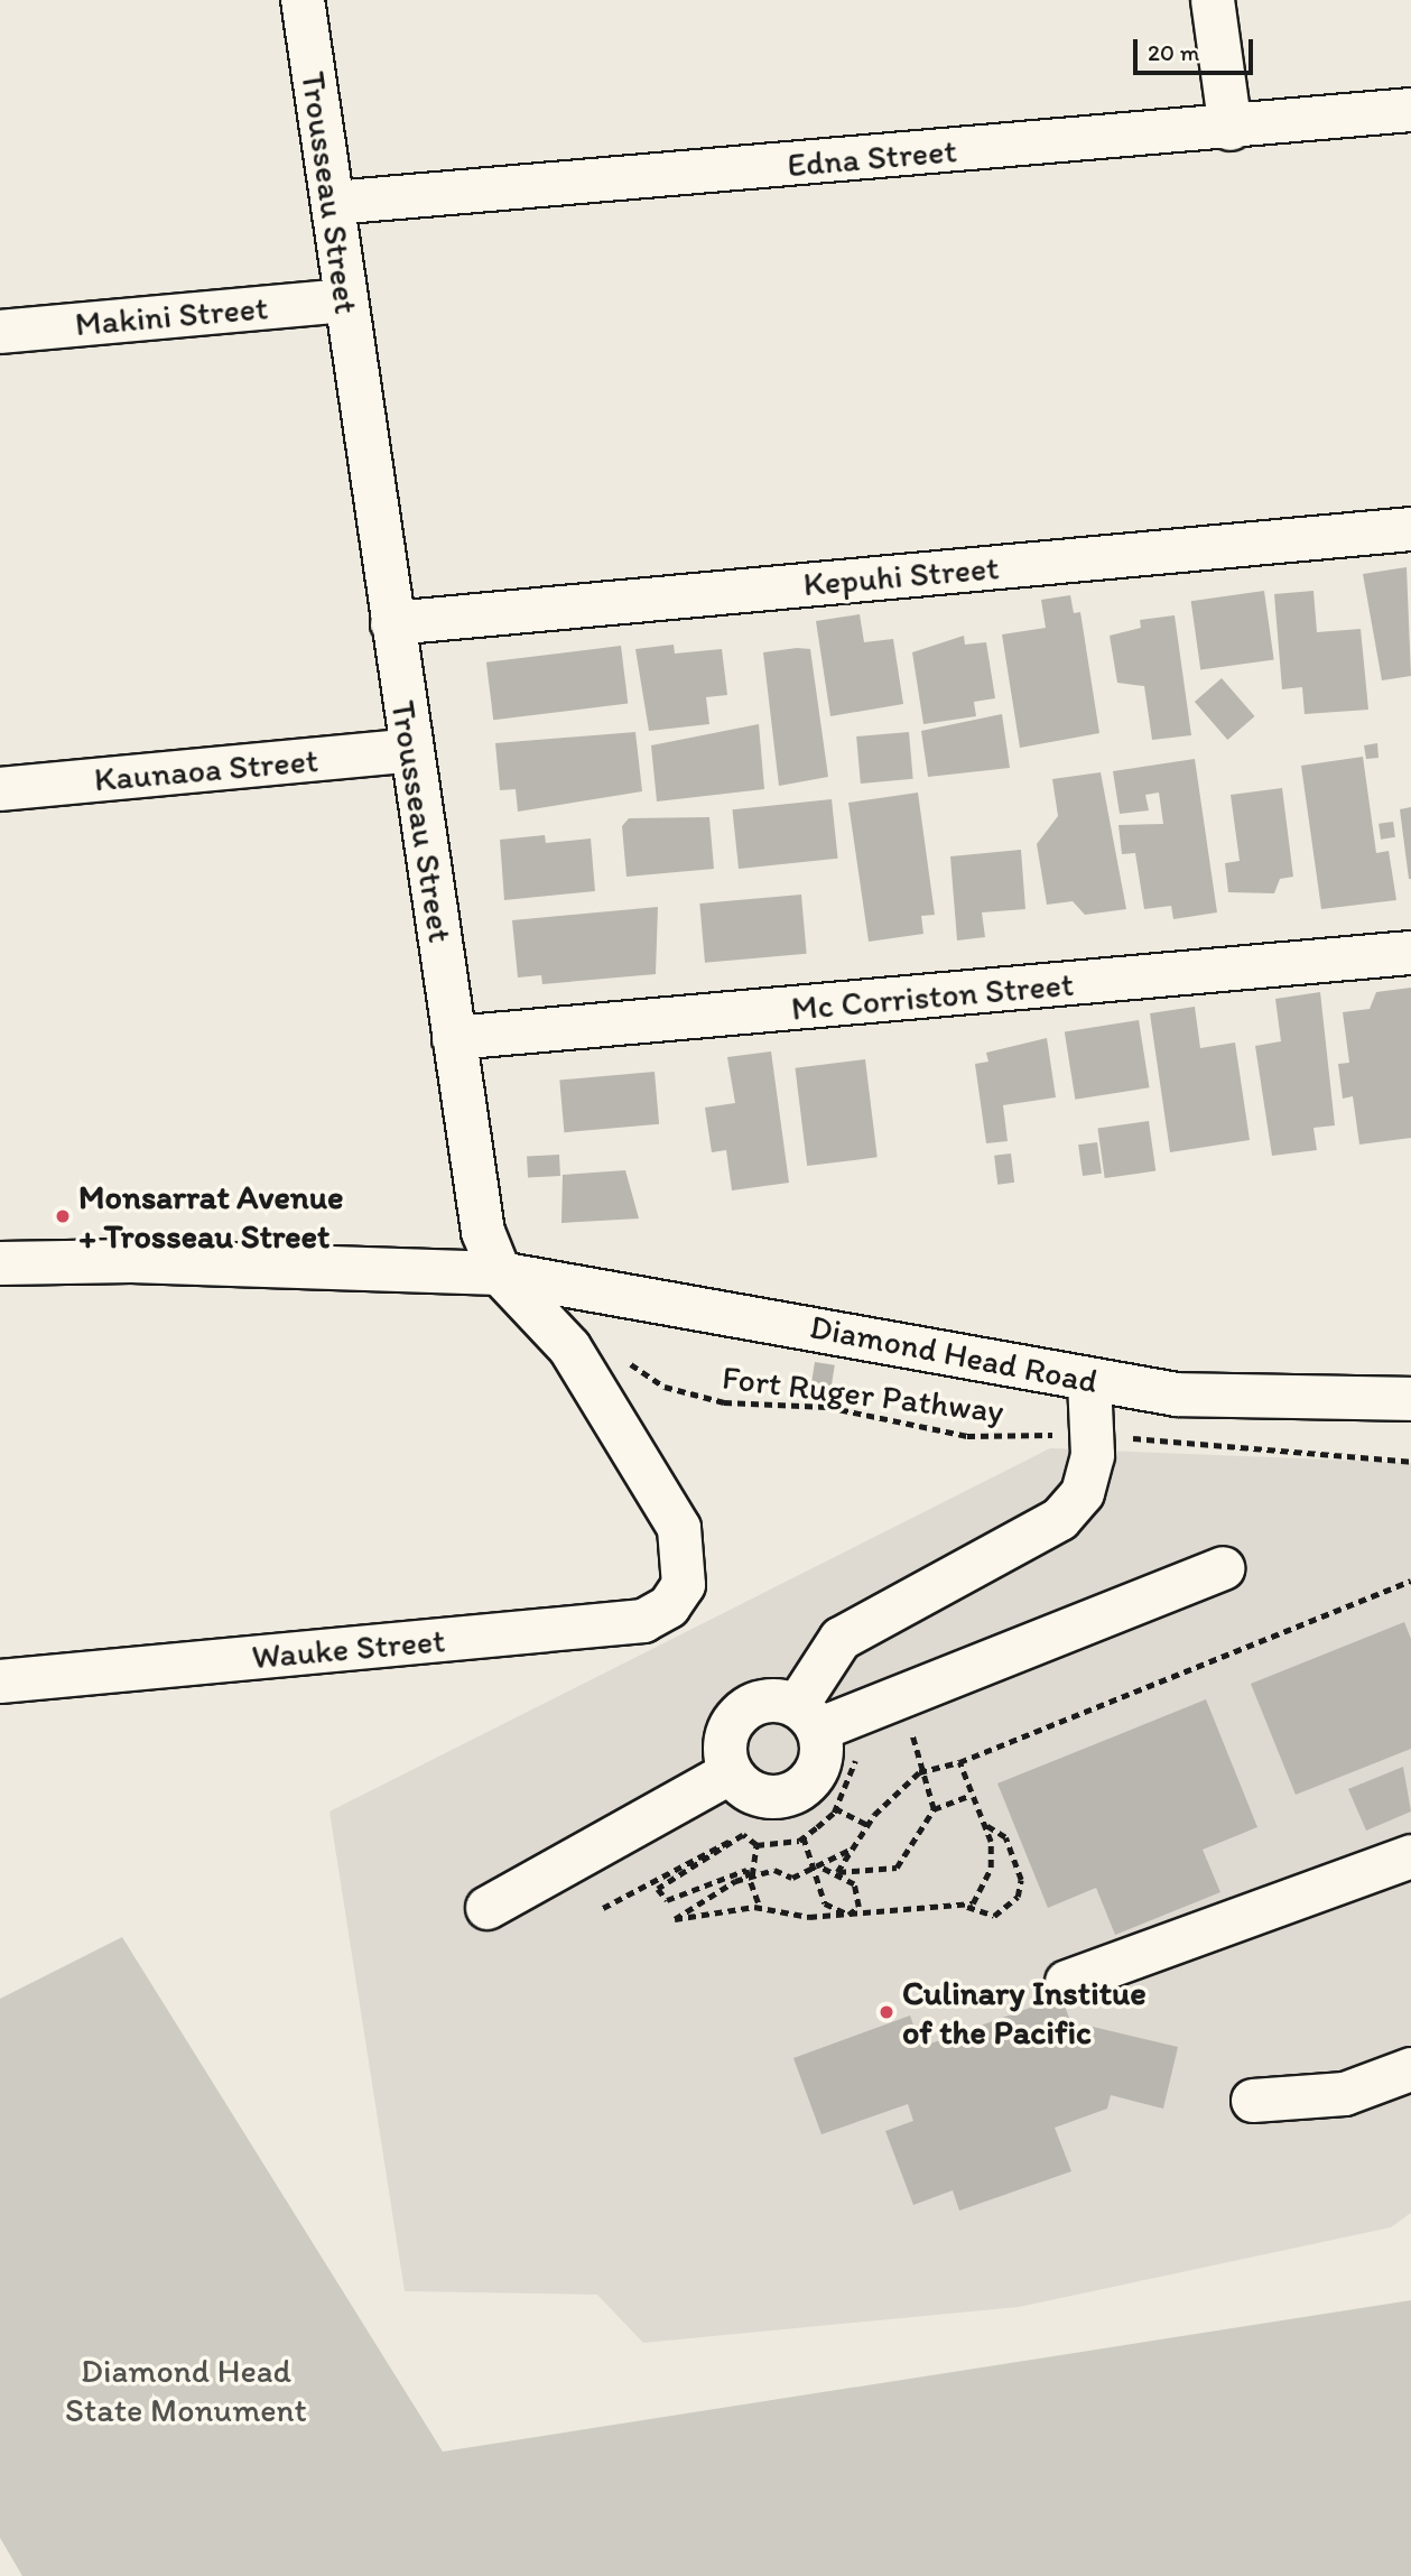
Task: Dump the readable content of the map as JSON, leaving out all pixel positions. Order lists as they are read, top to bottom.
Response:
{
  "streets": {
    "street": [
      "Edna Street",
      "Trousseau Street",
      "Makini Street",
      "Kepuhi Street",
      "Kaunaoa Street",
      "Mc Corriston Street",
      "Diamond Head Road",
      "Wauke Street"
    ],
    "path": ["Fort Ruger Pathway"]
  },
  "crossings": [
    ["Edna Street", "Trousseau Street"],
    ["Trousseau Street", "Makini Street"],
    ["Trousseau Street", "Kepuhi Street"],
    ["Trousseau Street", "Kaunaoa Street"],
    ["Trousseau Street", "Mc Corriston Street"],
    ["Trousseau Street", "Diamond Head Road"],
    ["Trousseau Street", "Wauke Street"]
  ],
  "parks": ["Diamond Head State Monument"],
  "places": ["Monsarrat Avenue + Trosseau Street", "Culinary Institue of the Pacific"],
  "scale_bar": "20 m"
}
